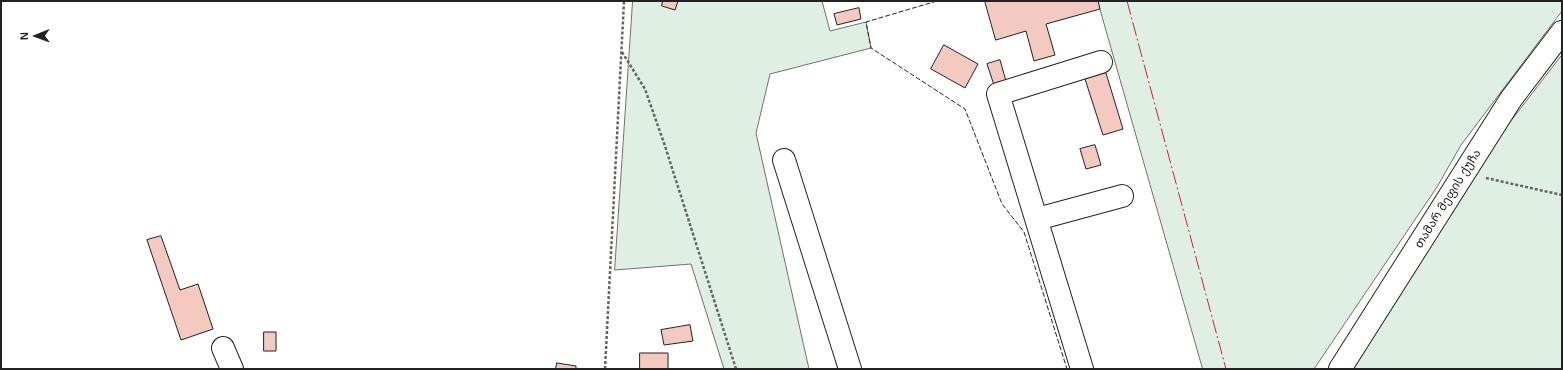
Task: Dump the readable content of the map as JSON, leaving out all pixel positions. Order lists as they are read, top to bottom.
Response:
{
  "streets": {
    "street": ["თამარ მეფის ქუჩა"]
  },
  "north": "left"
}
